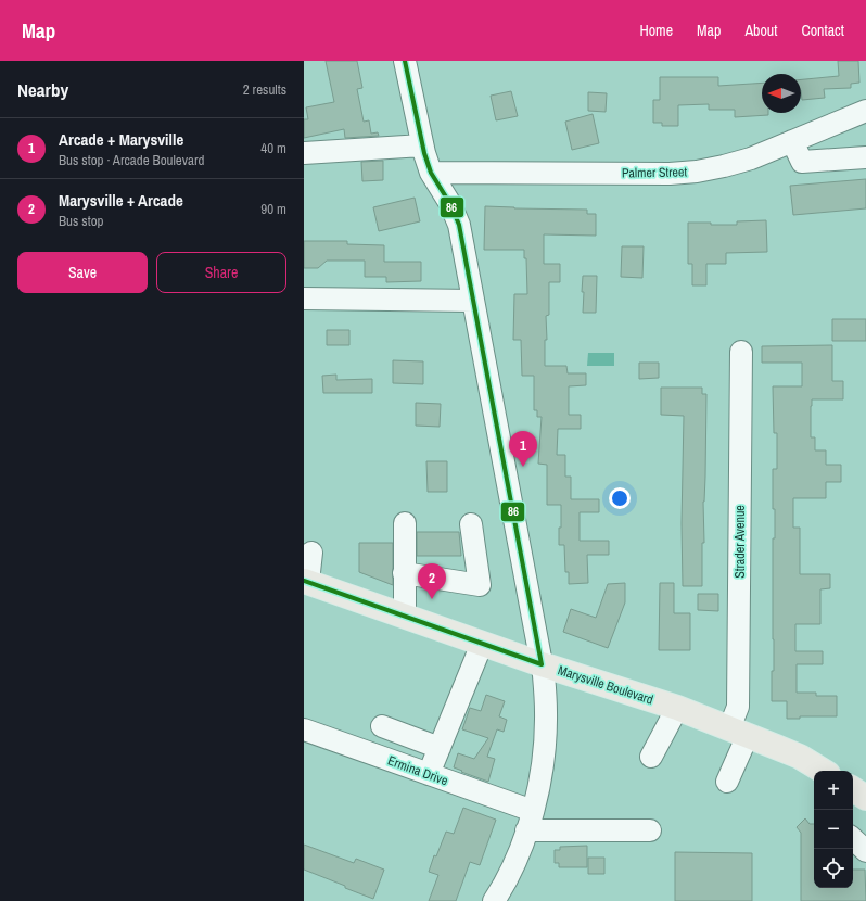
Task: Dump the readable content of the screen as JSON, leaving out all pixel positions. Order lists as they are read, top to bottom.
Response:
{
  "streets": {
    "main road": ["Marysville Boulevard"],
    "street": ["Palmer Street", "Strader Avenue", "Ermina Drive"]
  },
  "crossings": [
    ["Strader Avenue", "Marysville Boulevard"]
  ],
  "lines": ["transit line 86"],
  "north": "left",
  "page": {
    "header": "Map",
    "nav": [
      "Home",
      "Map",
      "About",
      "Contact"
    ],
    "heading": ["Nearby", "2 results"],
    "list": [
      {
        "mark": "1",
        "name": "Arcade + Marysville",
        "note": "Bus stop · Arcade Boulevard",
        "value": "40 m"
      },
      {
        "mark": "2",
        "name": "Marysville + Arcade",
        "note": "Bus stop",
        "value": "90 m"
      }
    ],
    "buttons": ["Save", "Share"],
    "pins": ["1", "2"],
    "map_buttons": ["+", "−"]
  }
}
